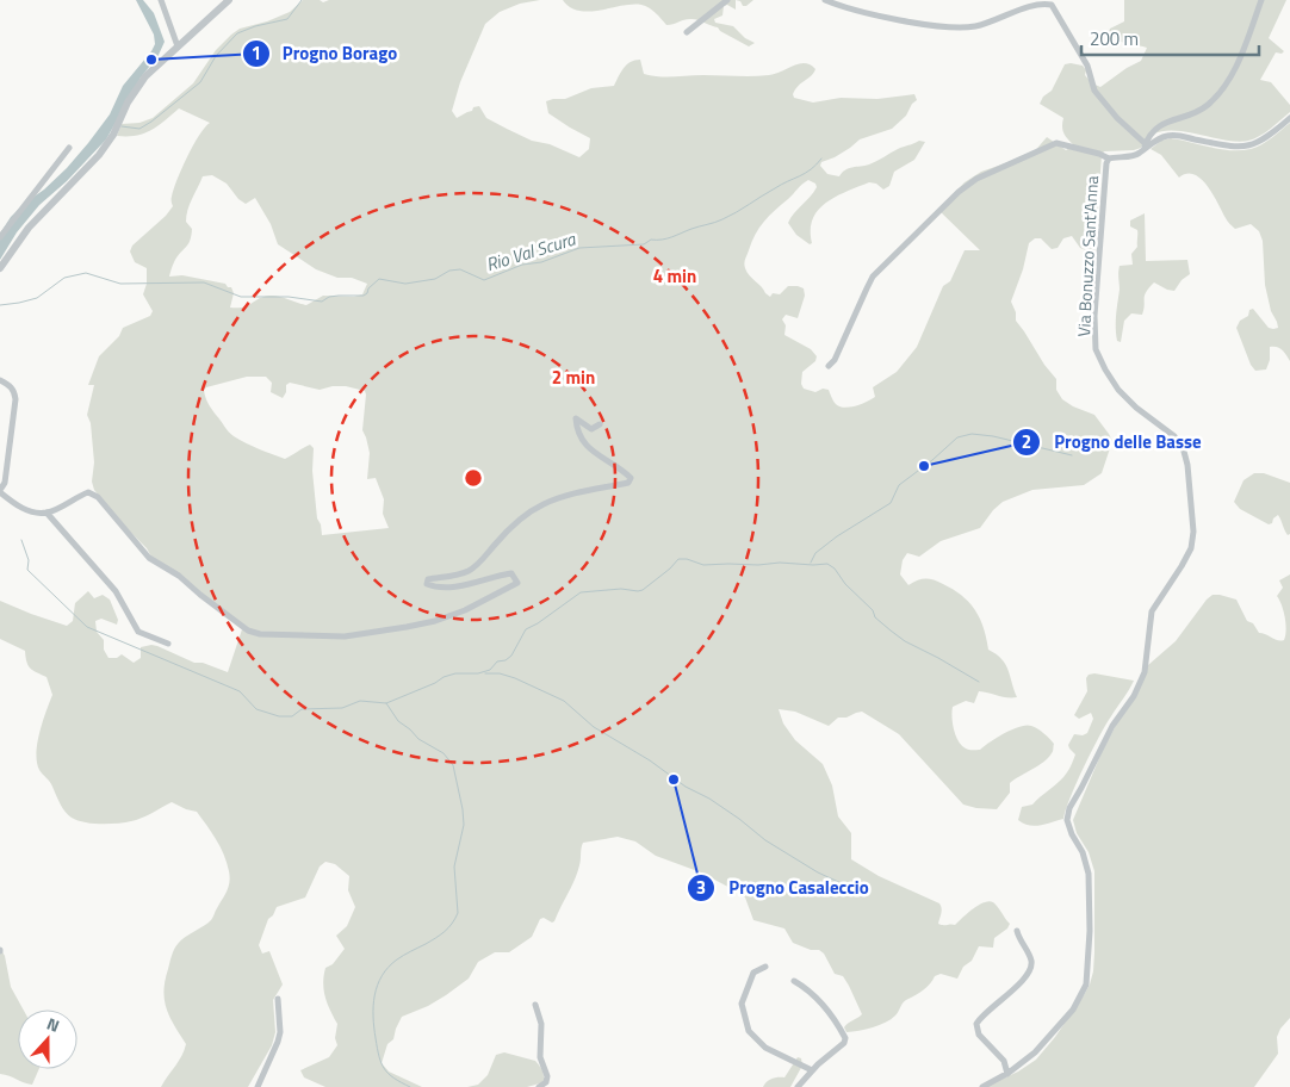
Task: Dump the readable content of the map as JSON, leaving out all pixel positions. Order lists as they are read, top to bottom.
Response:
{
  "streets": {
    "street": ["Via Bonuzzo Sant'Anna"]
  },
  "water": ["Rio Val Scura"],
  "places": ["Progno Borago", "Progno delle Basse", "Progno Casaleccio"],
  "scale_bar": "200 m",
  "north": "top",
  "rings": ["4 min", "2 min"]
}
